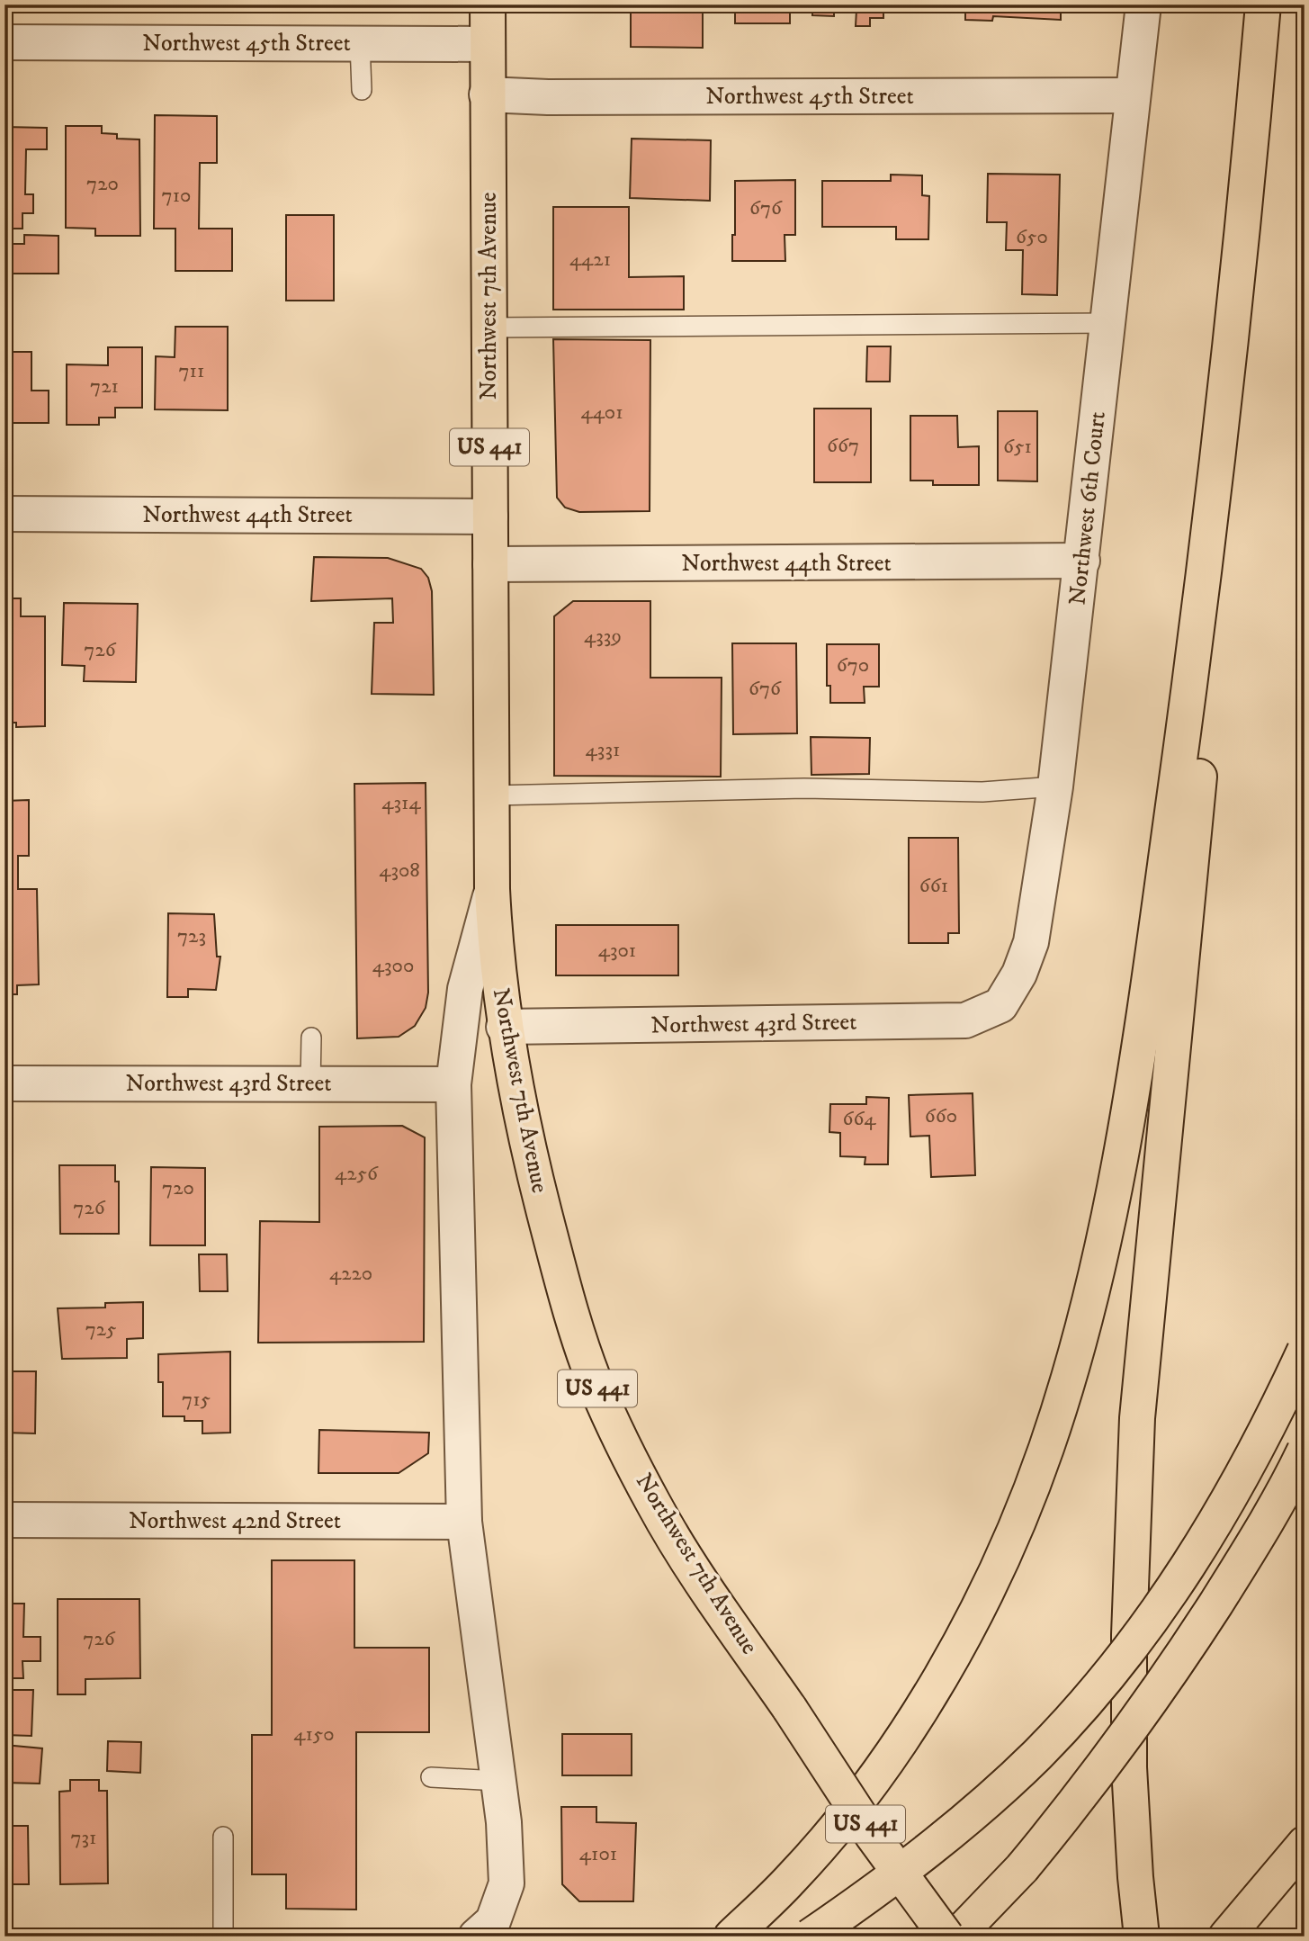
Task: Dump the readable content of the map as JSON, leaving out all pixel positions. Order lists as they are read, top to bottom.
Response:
{
  "streets": {
    "main road": ["Northwest 7th Avenue", "US 441"],
    "street": [
      "Northwest 45th Street",
      "Northwest 6th Court",
      "Northwest 44th Street",
      "Northwest 43rd Street",
      "Northwest 42nd Street"
    ]
  },
  "crossings": [
    ["Northwest 45th Street", "Northwest 7th Avenue"],
    ["Northwest 45th Street", "Northwest 6th Court"],
    ["Northwest 7th Avenue", "Northwest 44th Street"],
    ["Northwest 7th Avenue", "Northwest 43rd Street"],
    ["Northwest 7th Avenue", "Northwest 42nd Street"],
    ["Northwest 6th Court", "Northwest 44th Street"],
    ["Northwest 6th Court", "Northwest 43rd Street"]
  ],
  "house_numbers": [
    "720",
    "710",
    "676",
    "650",
    "4421",
    "711",
    "721",
    "4401",
    "667",
    "651",
    "4339",
    "726",
    "670",
    "676",
    "4331",
    "4314",
    "4308",
    "661",
    "723",
    "4301",
    "4300",
    "660",
    "664",
    "4256",
    "720",
    "726",
    "4220",
    "725",
    "715",
    "726",
    "4150",
    "731",
    "4101"
  ]
}
